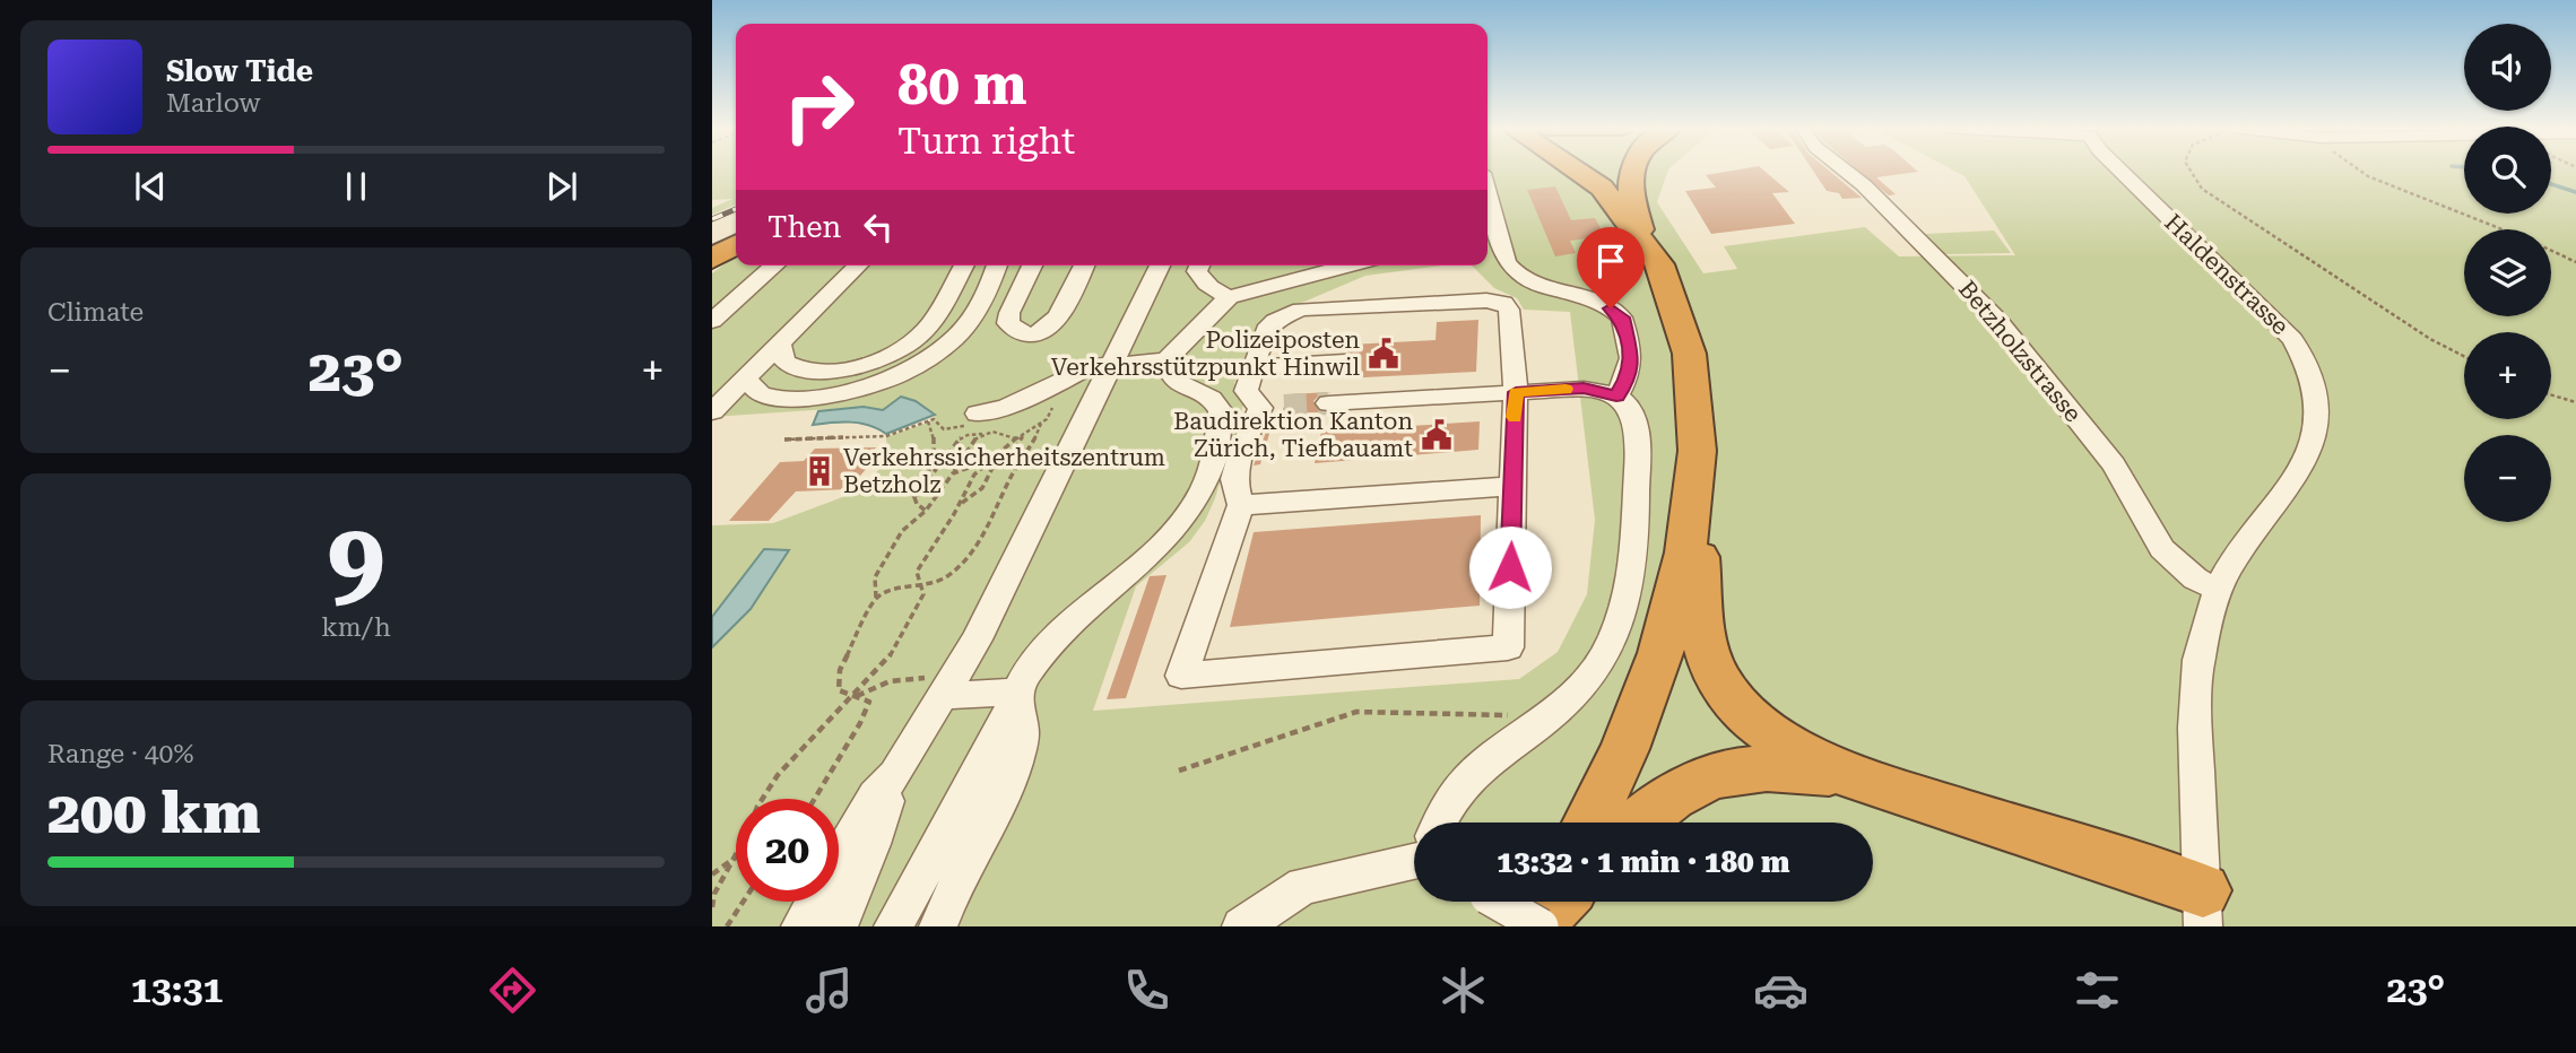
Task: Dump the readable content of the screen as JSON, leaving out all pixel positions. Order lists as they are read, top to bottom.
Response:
{
  "streets": {
    "street": ["Haldenstrasse", "Betzholzstrasse"]
  },
  "crossings": [
    ["Haldenstrasse", "Betzholzstrasse"]
  ],
  "places": {
    "public building": ["Polizeiposten Verkehrsstützpunkt Hinwil", "Baudirektion Kanton Zürich, Tiefbauamt"],
    "building": ["Verkehrssicherheitszentrum Betzholz"]
  },
  "page": {
    "map_buttons": ["+", "−"],
    "turn": ["80 m", "Turn right"],
    "song": ["Slow Tide", "Marlow"],
    "then": "Then",
    "tile": [
      "Climate",
      ["9", "km/h"],
      ["Range · 40%", "200 km"]
    ],
    "heat": ["−", "23°", "+"],
    "limit": "20",
    "trip": "13:32 · 1 min · 180 m",
    "tabs": ["13:31", "23°"]
  }
}
